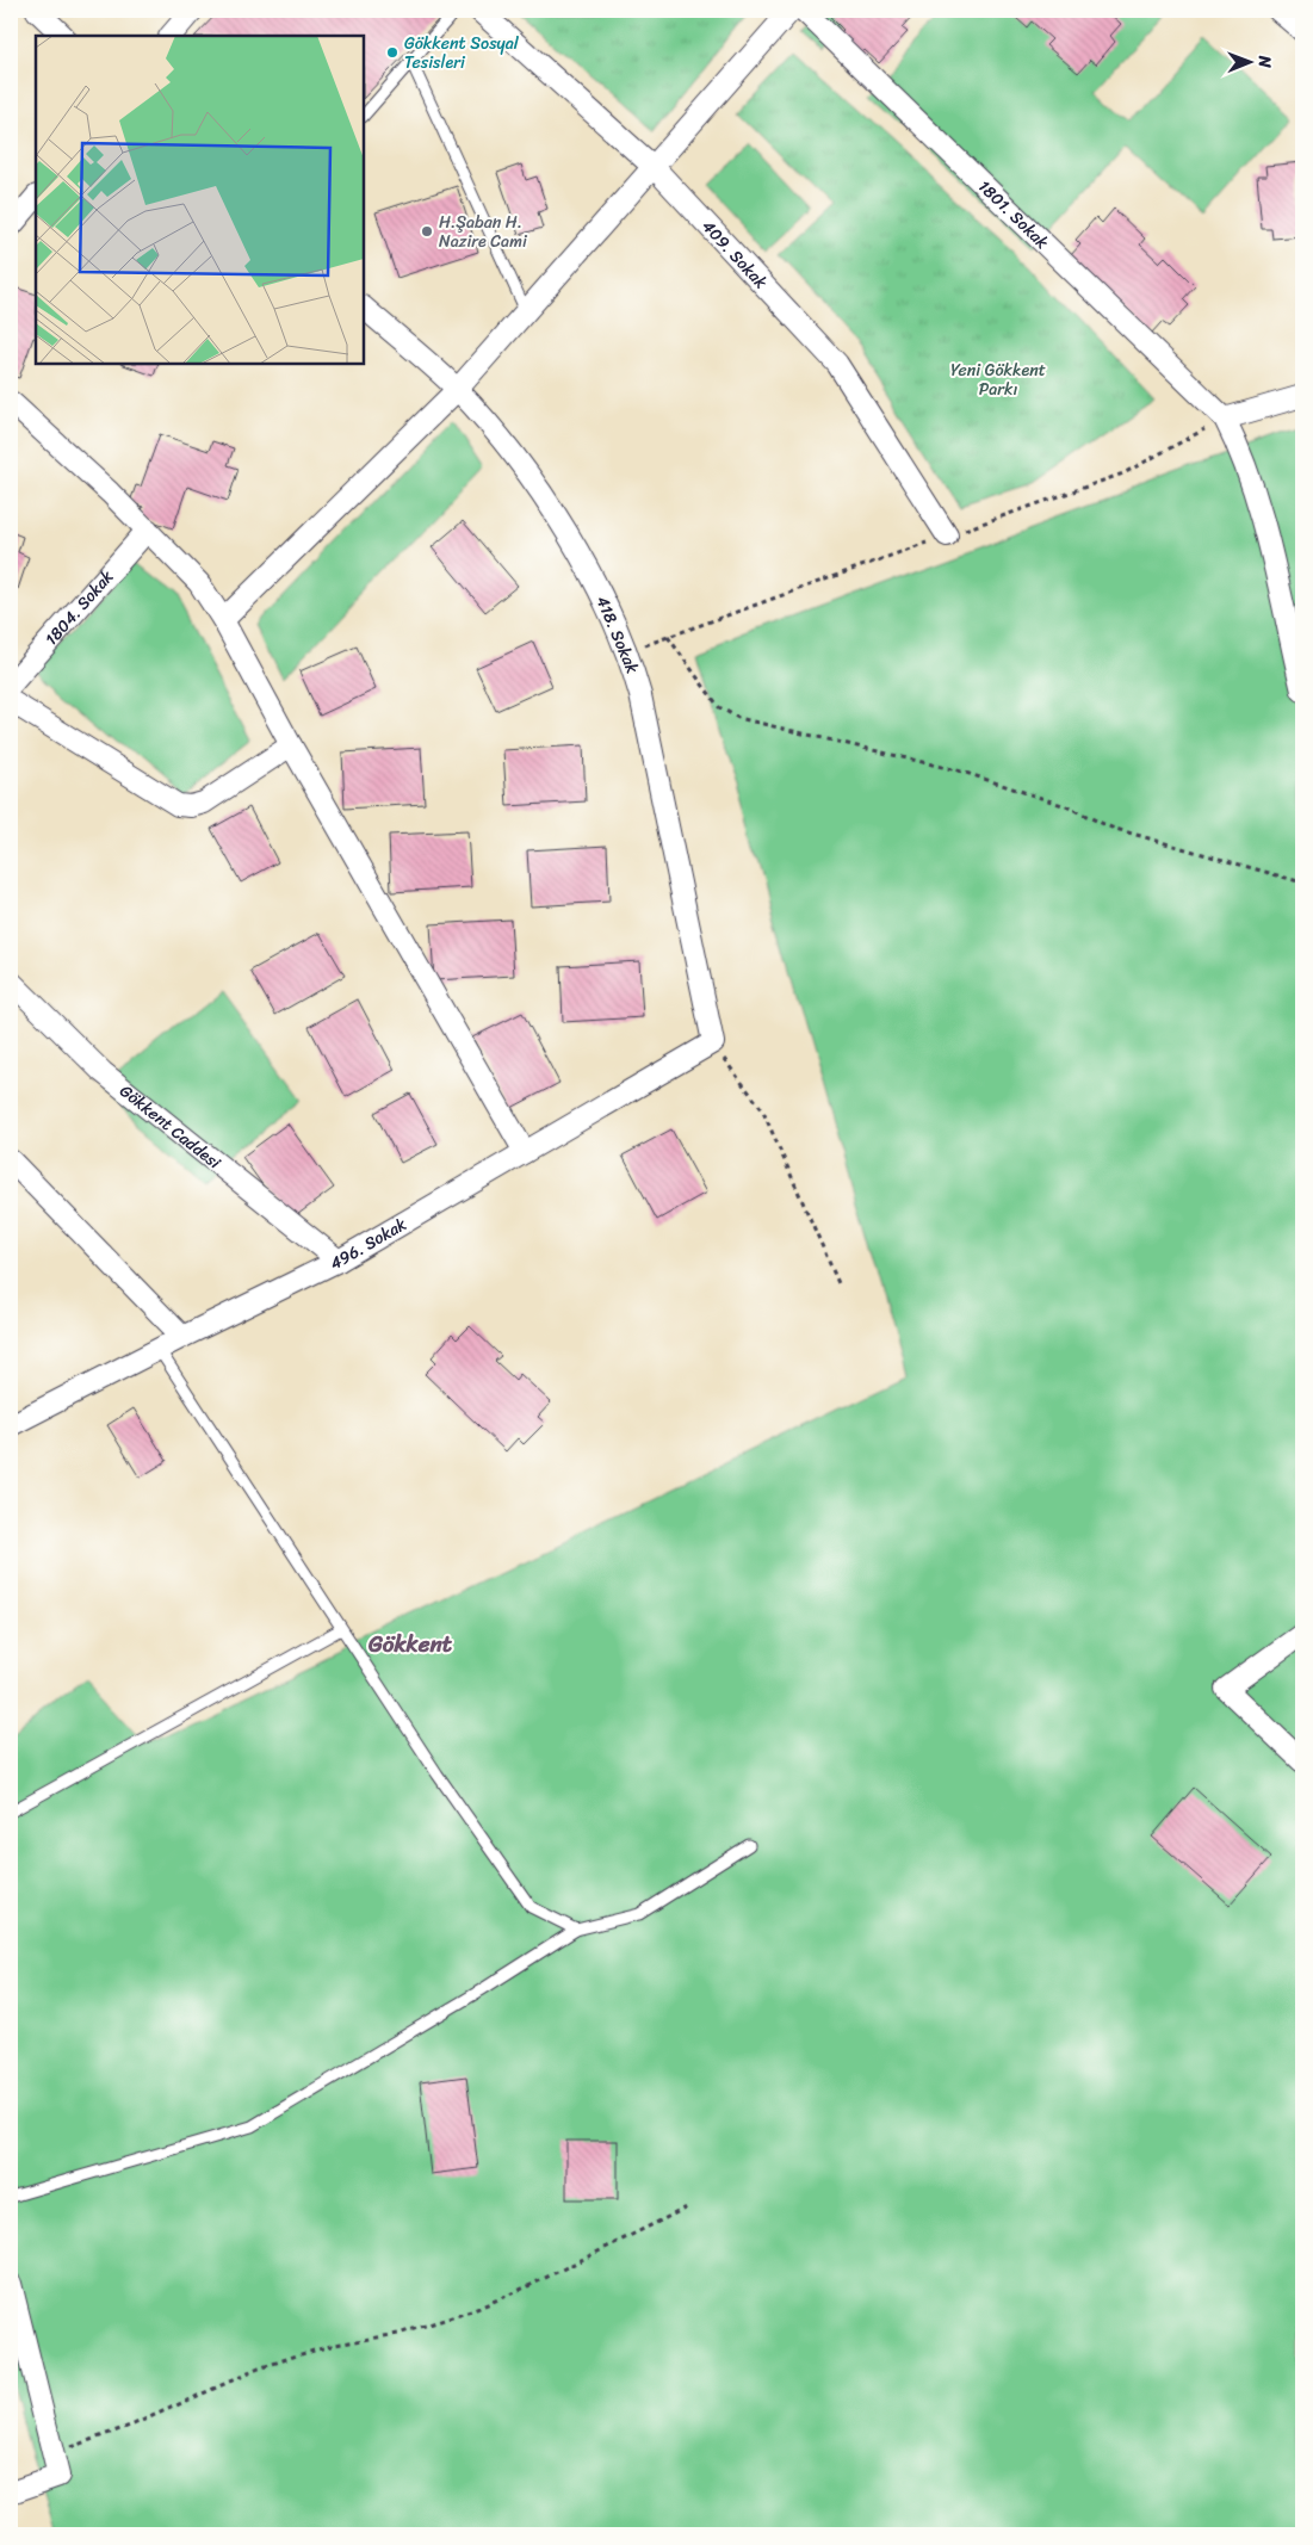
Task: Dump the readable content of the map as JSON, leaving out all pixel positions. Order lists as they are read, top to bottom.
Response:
{
  "streets": {
    "street": [
      "1801. Sokak",
      "409. Sokak",
      "1804. Sokak",
      "418. Sokak",
      "Gökkent Caddesi",
      "496. Sokak"
    ]
  },
  "crossings": [
    ["418. Sokak", "496. Sokak"],
    ["Gökkent Caddesi", "496. Sokak"]
  ],
  "districts": ["Gökkent"],
  "parks": ["Yeni Gökkent Parkı"],
  "places": ["Gökkent Sosyal Tesisleri", "H.Şaban H. Nazire Cami"],
  "north": "right"
}
